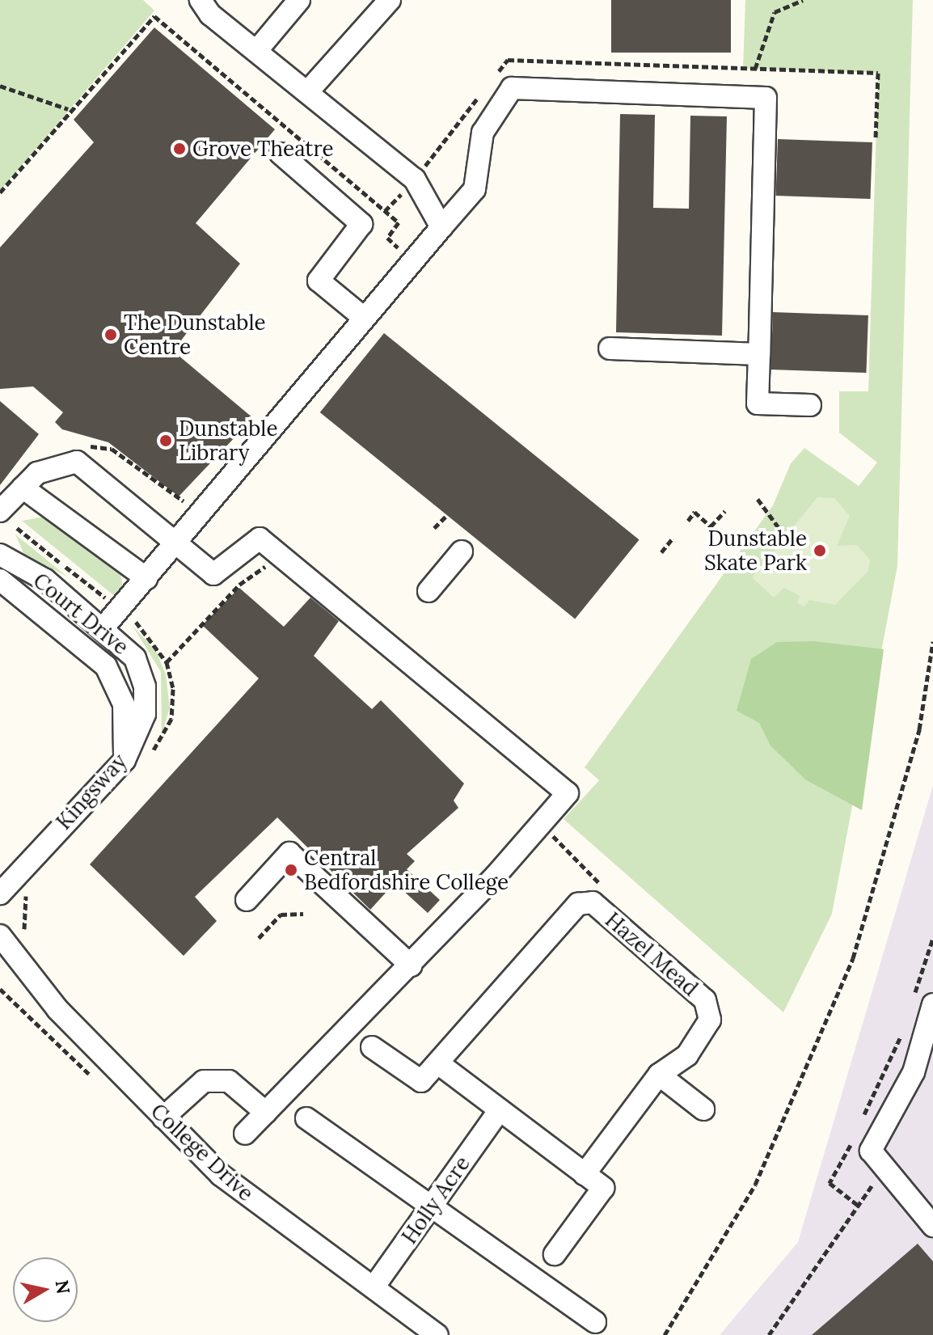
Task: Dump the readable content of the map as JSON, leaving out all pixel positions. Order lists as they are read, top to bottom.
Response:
{
  "streets": {
    "street": [
      "Court Drive",
      "Kingsway",
      "Hazel Mead",
      "College Drive",
      "Holly Acre"
    ]
  },
  "crossings": [
    ["Court Drive", "Kingsway"],
    ["College Drive", "Holly Acre"]
  ],
  "places": [
    "Grove Theatre",
    "The Dunstable Centre",
    "Dunstable Library",
    "Dunstable Skate Park",
    "Central Bedfordshire College"
  ],
  "north": "right"
}
